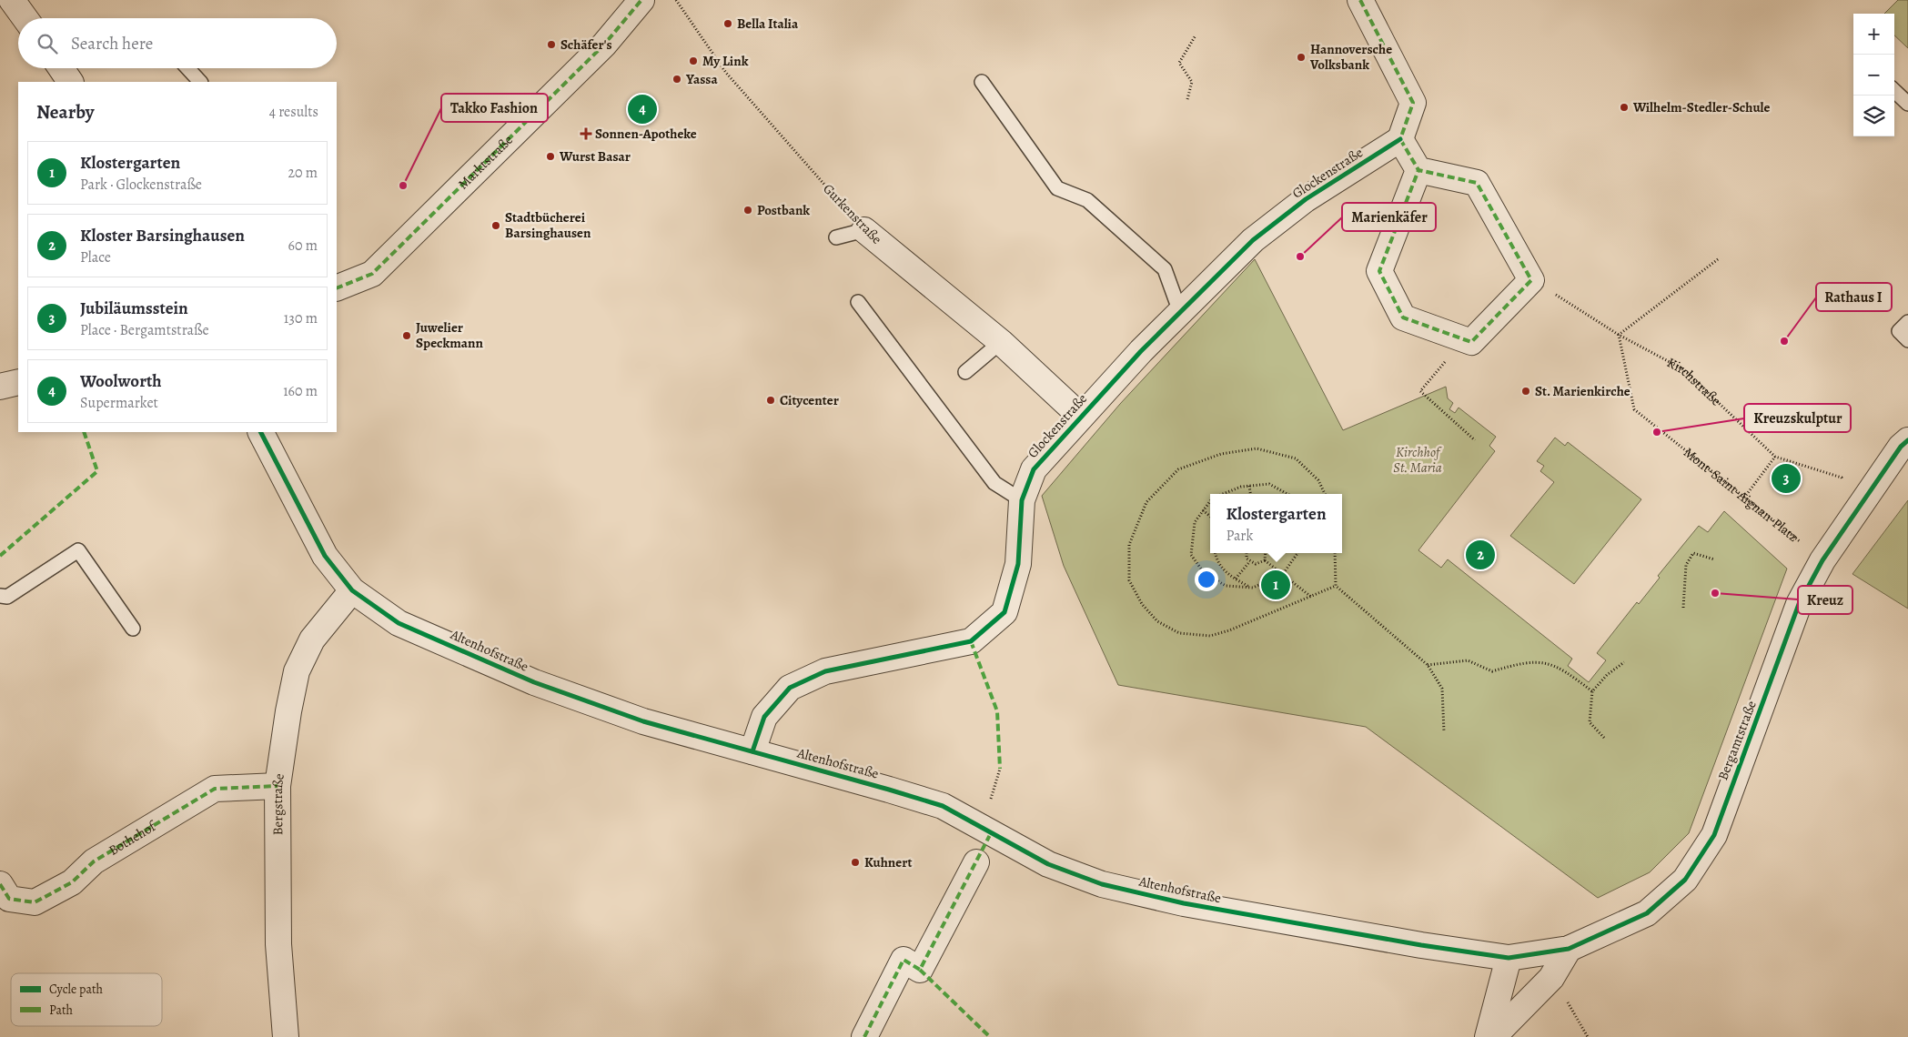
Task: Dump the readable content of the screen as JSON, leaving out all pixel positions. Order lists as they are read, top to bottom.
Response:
{
  "streets": {
    "street": [
      "Marktstraße",
      "Glockenstraße",
      "Gurkenstraße",
      "Altenhofstraße",
      "Bergamtstraße",
      "Bergstraße",
      "Bothehof"
    ],
    "path": ["Kirchstraße", "Mont-Saint-Aignan-Platz"]
  },
  "crossings": [
    ["Glockenstraße", "Gurkenstraße"],
    ["Glockenstraße", "Altenhofstraße"],
    ["Kirchstraße", "Mont-Saint-Aignan-Platz"],
    ["Kirchstraße", "Bergamtstraße"],
    ["Mont-Saint-Aignan-Platz", "Bergamtstraße"],
    ["Altenhofstraße", "Bergamtstraße"],
    ["Altenhofstraße", "Bergstraße"],
    ["Bergstraße", "Bothehof"]
  ],
  "parks": ["Kirchhof St. Maria"],
  "places": {
    "other": [
      "Bella Italia",
      "Schäfer's",
      "Hannoversche Volksbank",
      "My Link",
      "Yassa",
      "Wilhelm-Stedler-Schule",
      "Wurst Basar",
      "Takko Fashion",
      "Postbank",
      "Stadtbücherei Barsinghausen",
      "Marienkäfer",
      "Juwelier Speckmann",
      "Rathaus I",
      "St. Marienkirche",
      "Citycenter",
      "Kreuzskulptur",
      "Kreuz",
      "Kuhnert"
    ],
    "health": ["Sonnen-Apotheke"]
  },
  "legend": ["Cycle path", "Path"],
  "page": {
    "map_buttons": ["+", "−"],
    "search": "Search here",
    "heading": ["Nearby", "4 results"],
    "pins": [
      "4",
      "3",
      "2",
      "1"
    ],
    "list": [
      {
        "mark": "1",
        "name": "Klostergarten",
        "note": "Park · Glockenstraße",
        "value": "20 m"
      },
      {
        "mark": "2",
        "name": "Kloster Barsinghausen",
        "note": "Place",
        "value": "60 m"
      },
      {
        "mark": "3",
        "name": "Jubiläumsstein",
        "note": "Place · Bergamtstraße",
        "value": "130 m"
      },
      {
        "mark": "4",
        "name": "Woolworth",
        "note": "Supermarket",
        "value": "160 m"
      }
    ],
    "popup": ["Klostergarten", "Park"]
  }
}
